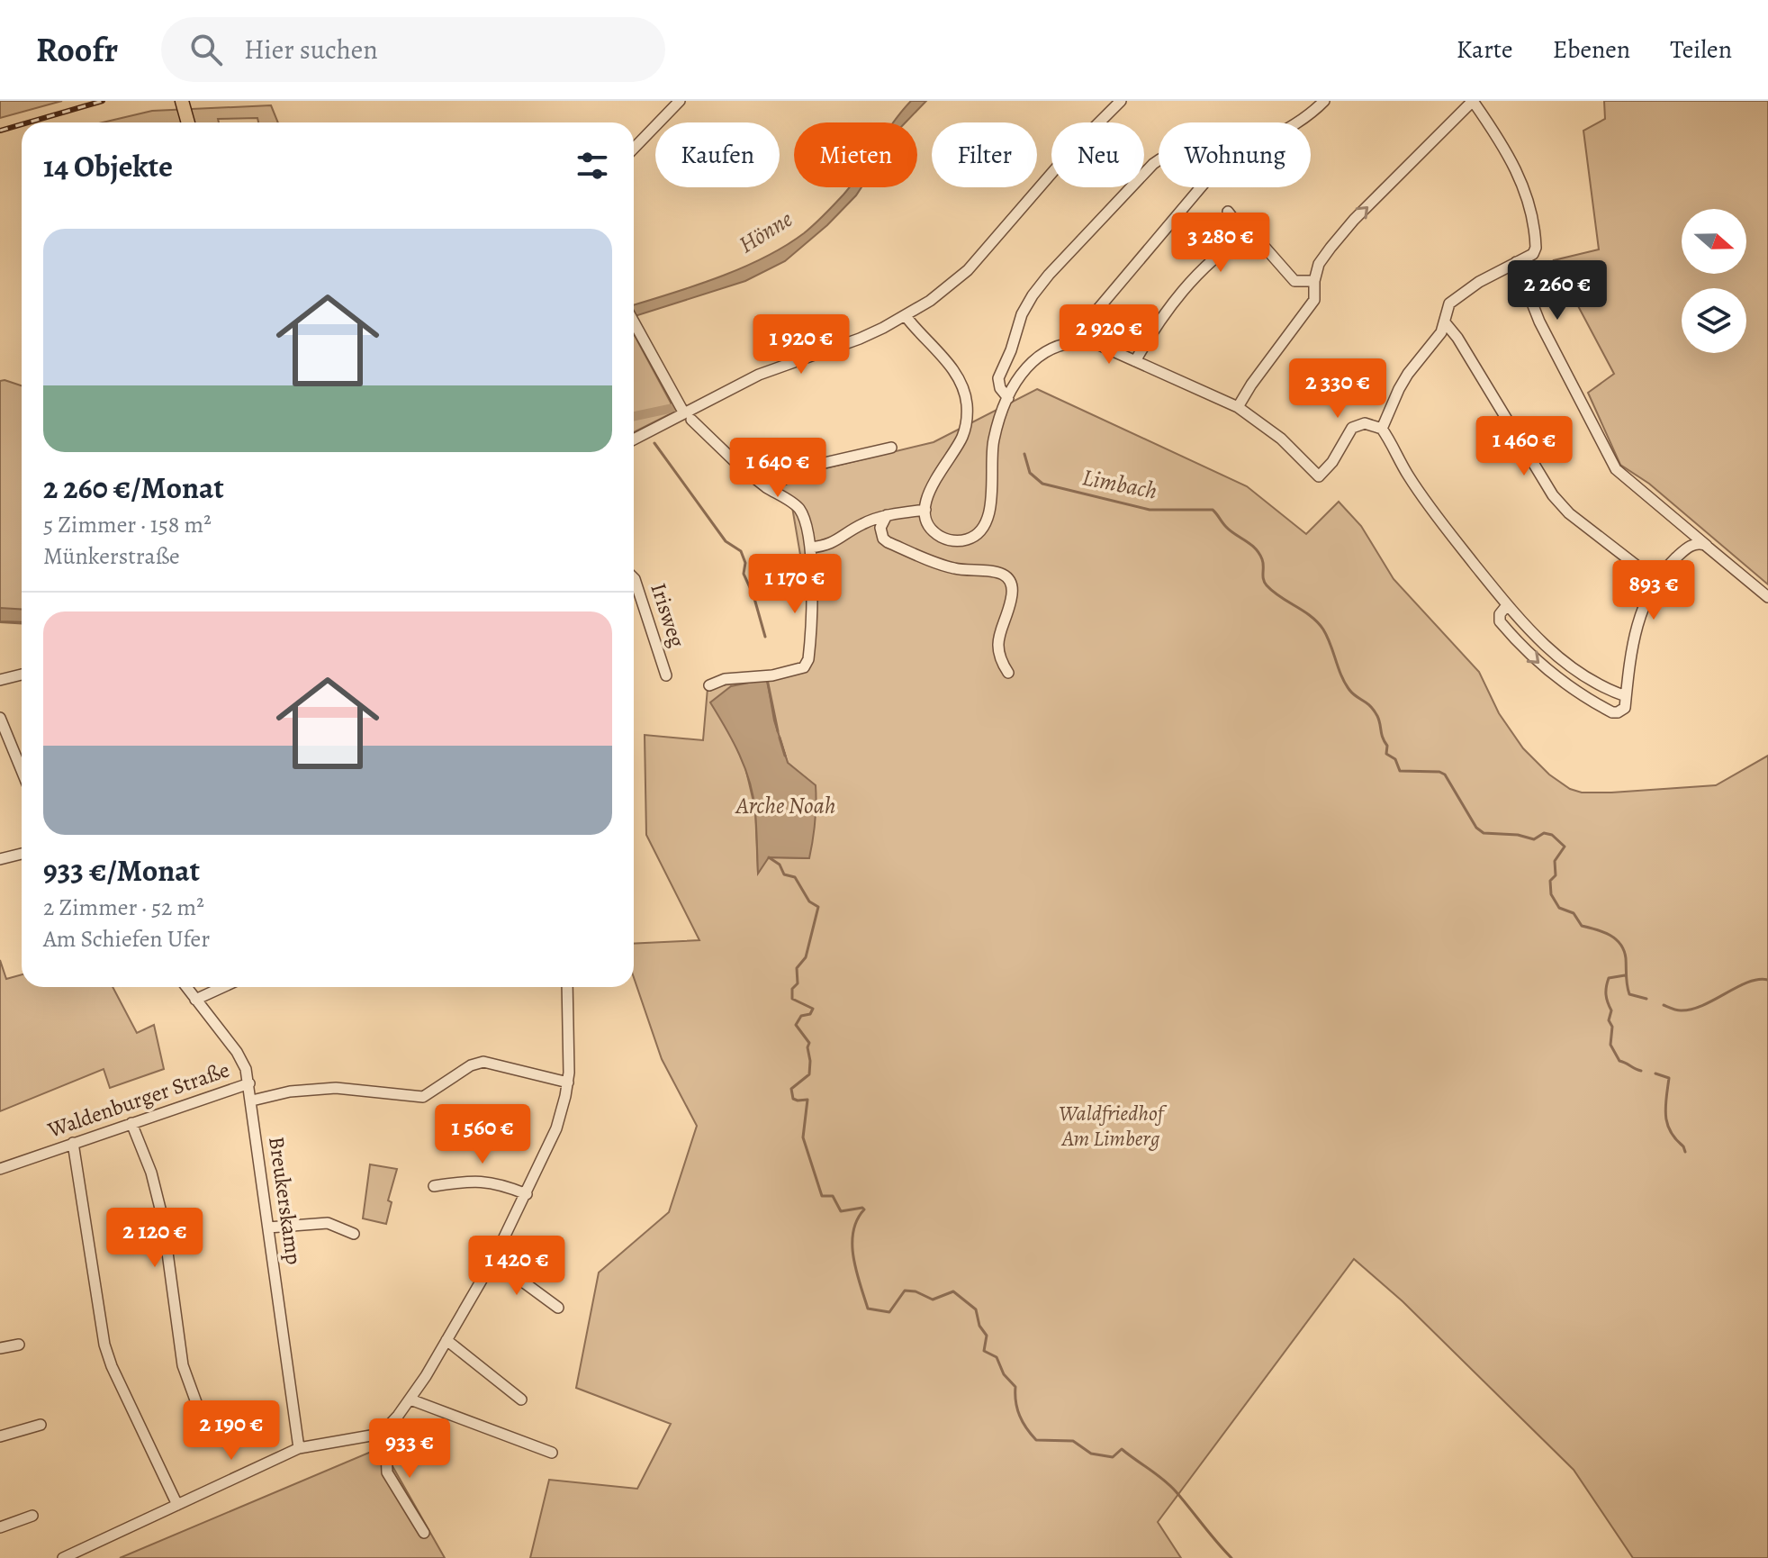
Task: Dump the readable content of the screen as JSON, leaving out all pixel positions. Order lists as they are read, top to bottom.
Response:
{
  "streets": {
    "street": ["Irisweg", "Waldenburger Straße", "Breukerskamp"]
  },
  "crossings": [
    ["Waldenburger Straße", "Breukerskamp"]
  ],
  "water": ["Hönne", "Limbach", "Arche Noah"],
  "parks": ["Waldfriedhof Am Limberg"],
  "north": "right",
  "page": {
    "header": "Roofr",
    "search": "Hier suchen",
    "nav": ["Karte", "Ebenen", "Teilen"],
    "chip": [
      "Kaufen",
      "Mieten",
      "Filter",
      "Neu",
      "Wohnung"
    ],
    "heading": "14 Objekte",
    "list": [
      {
        "name": "2 260 €/Monat",
        "note": "5 Zimmer · 158 m² · Münkerstraße"
      },
      {
        "name": "933 €/Monat",
        "note": "2 Zimmer · 52 m² · Am Schiefen Ufer"
      }
    ],
    "price": [
      "3 280 €",
      "2 260 €",
      "2 920 €",
      "1 920 €",
      "2 330 €",
      "1 460 €",
      "1 640 €",
      "1 170 €",
      "893 €",
      "1 560 €",
      "2 120 €",
      "1 420 €",
      "2 190 €",
      "933 €"
    ]
  }
}
